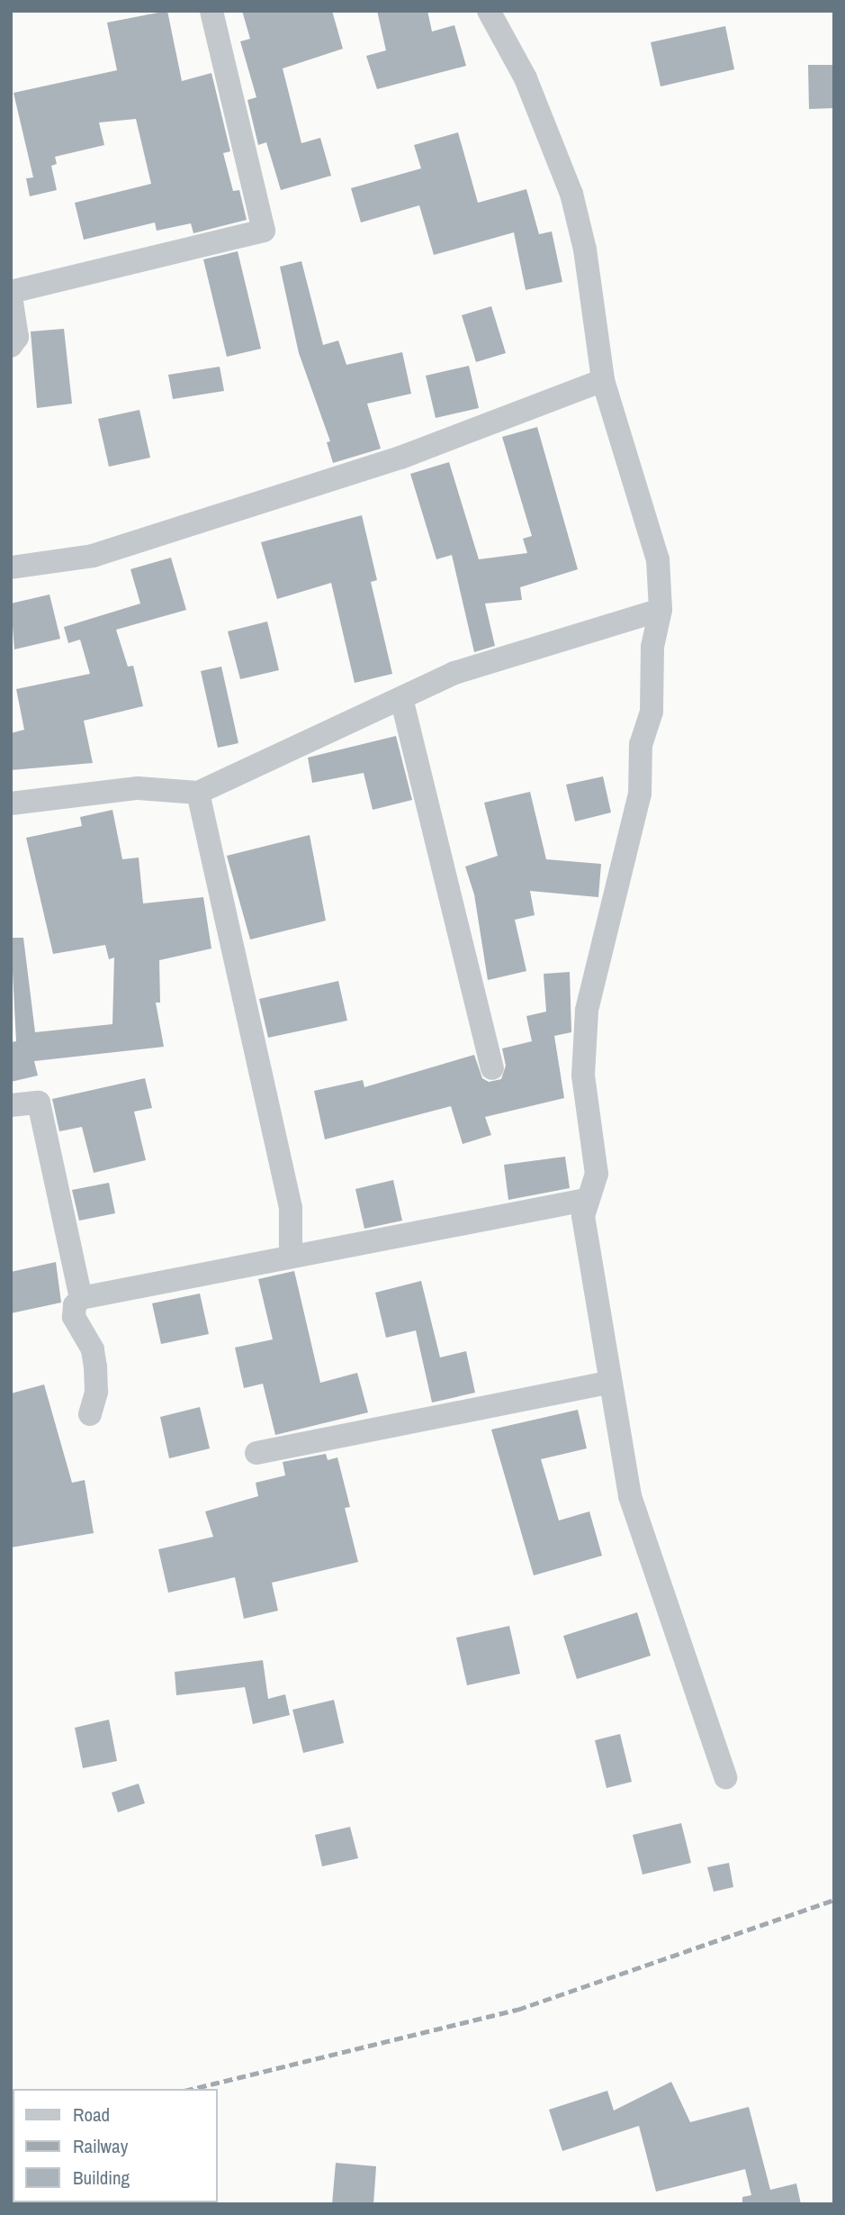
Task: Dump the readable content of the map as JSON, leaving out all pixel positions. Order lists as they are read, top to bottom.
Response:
{
  "legend": ["Road", "Railway", "Building"]
}
